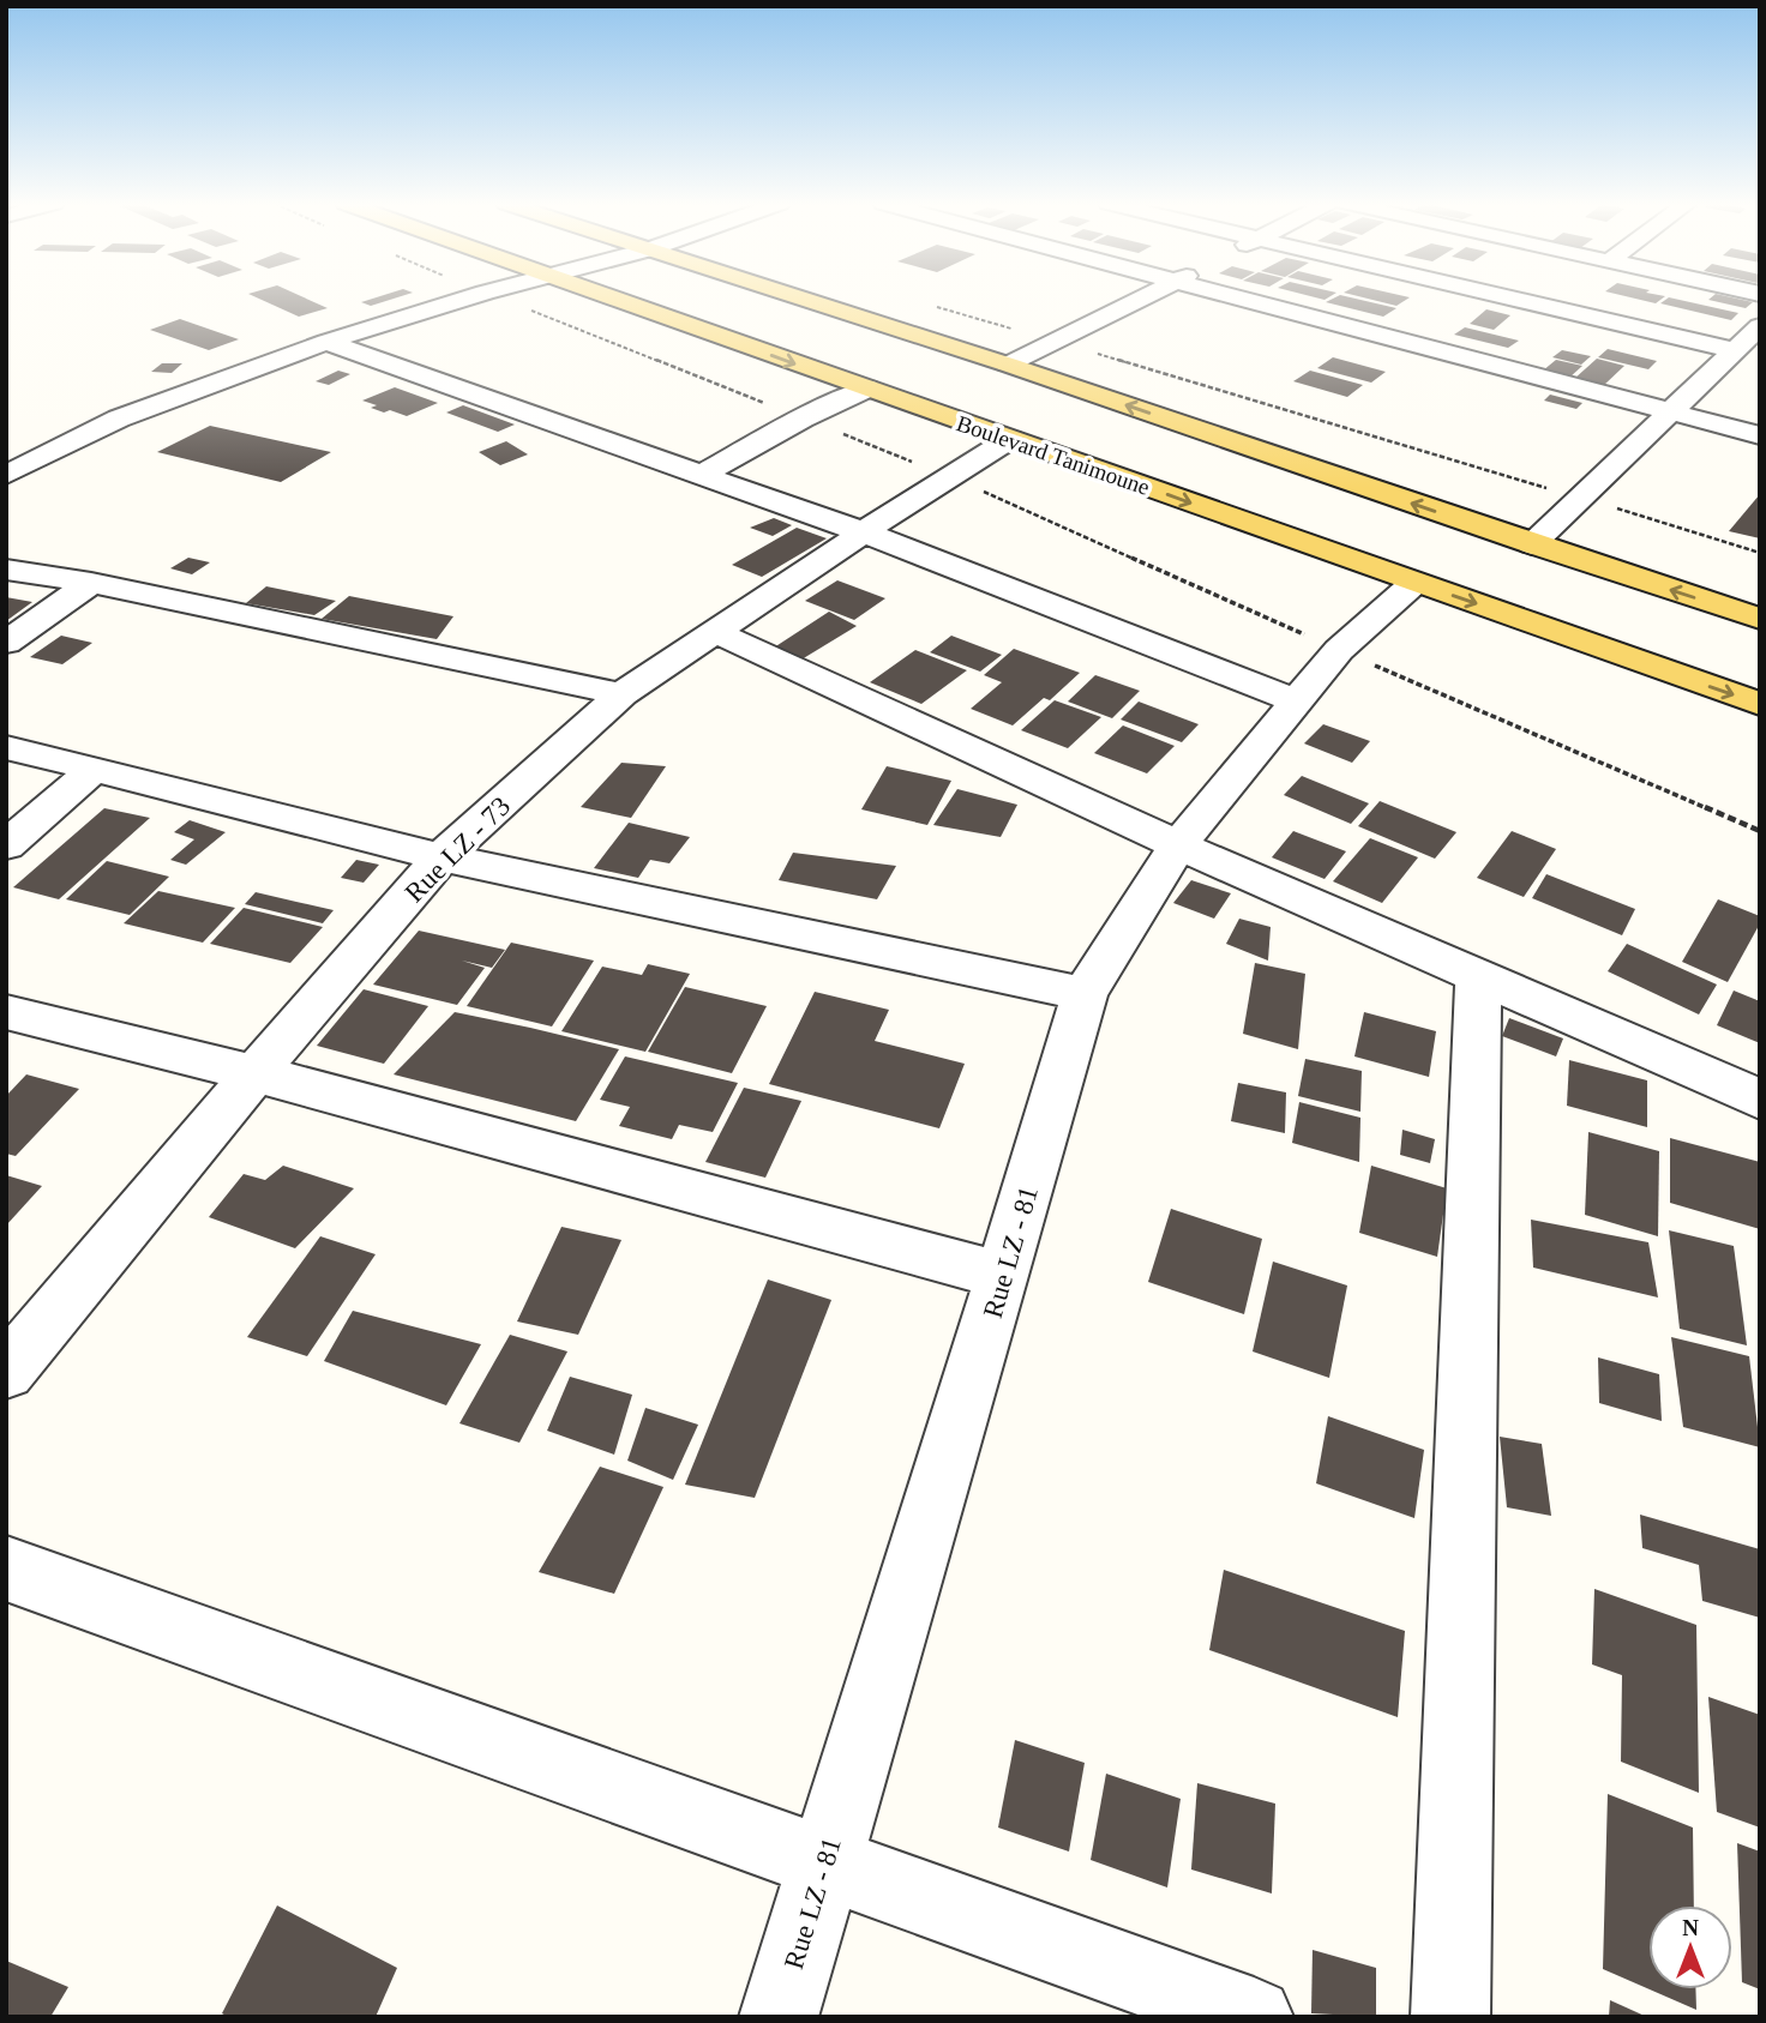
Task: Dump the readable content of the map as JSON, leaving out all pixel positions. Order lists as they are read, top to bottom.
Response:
{
  "streets": {
    "main road": ["Boulevard Tanimoune"],
    "street": ["Rue LZ - 73", "Rue LZ - 81"]
  },
  "crossings": [
    ["Boulevard Tanimoune", "Rue LZ - 73"],
    ["Boulevard Tanimoune", "Rue LZ - 81"]
  ],
  "north": "top"
}
